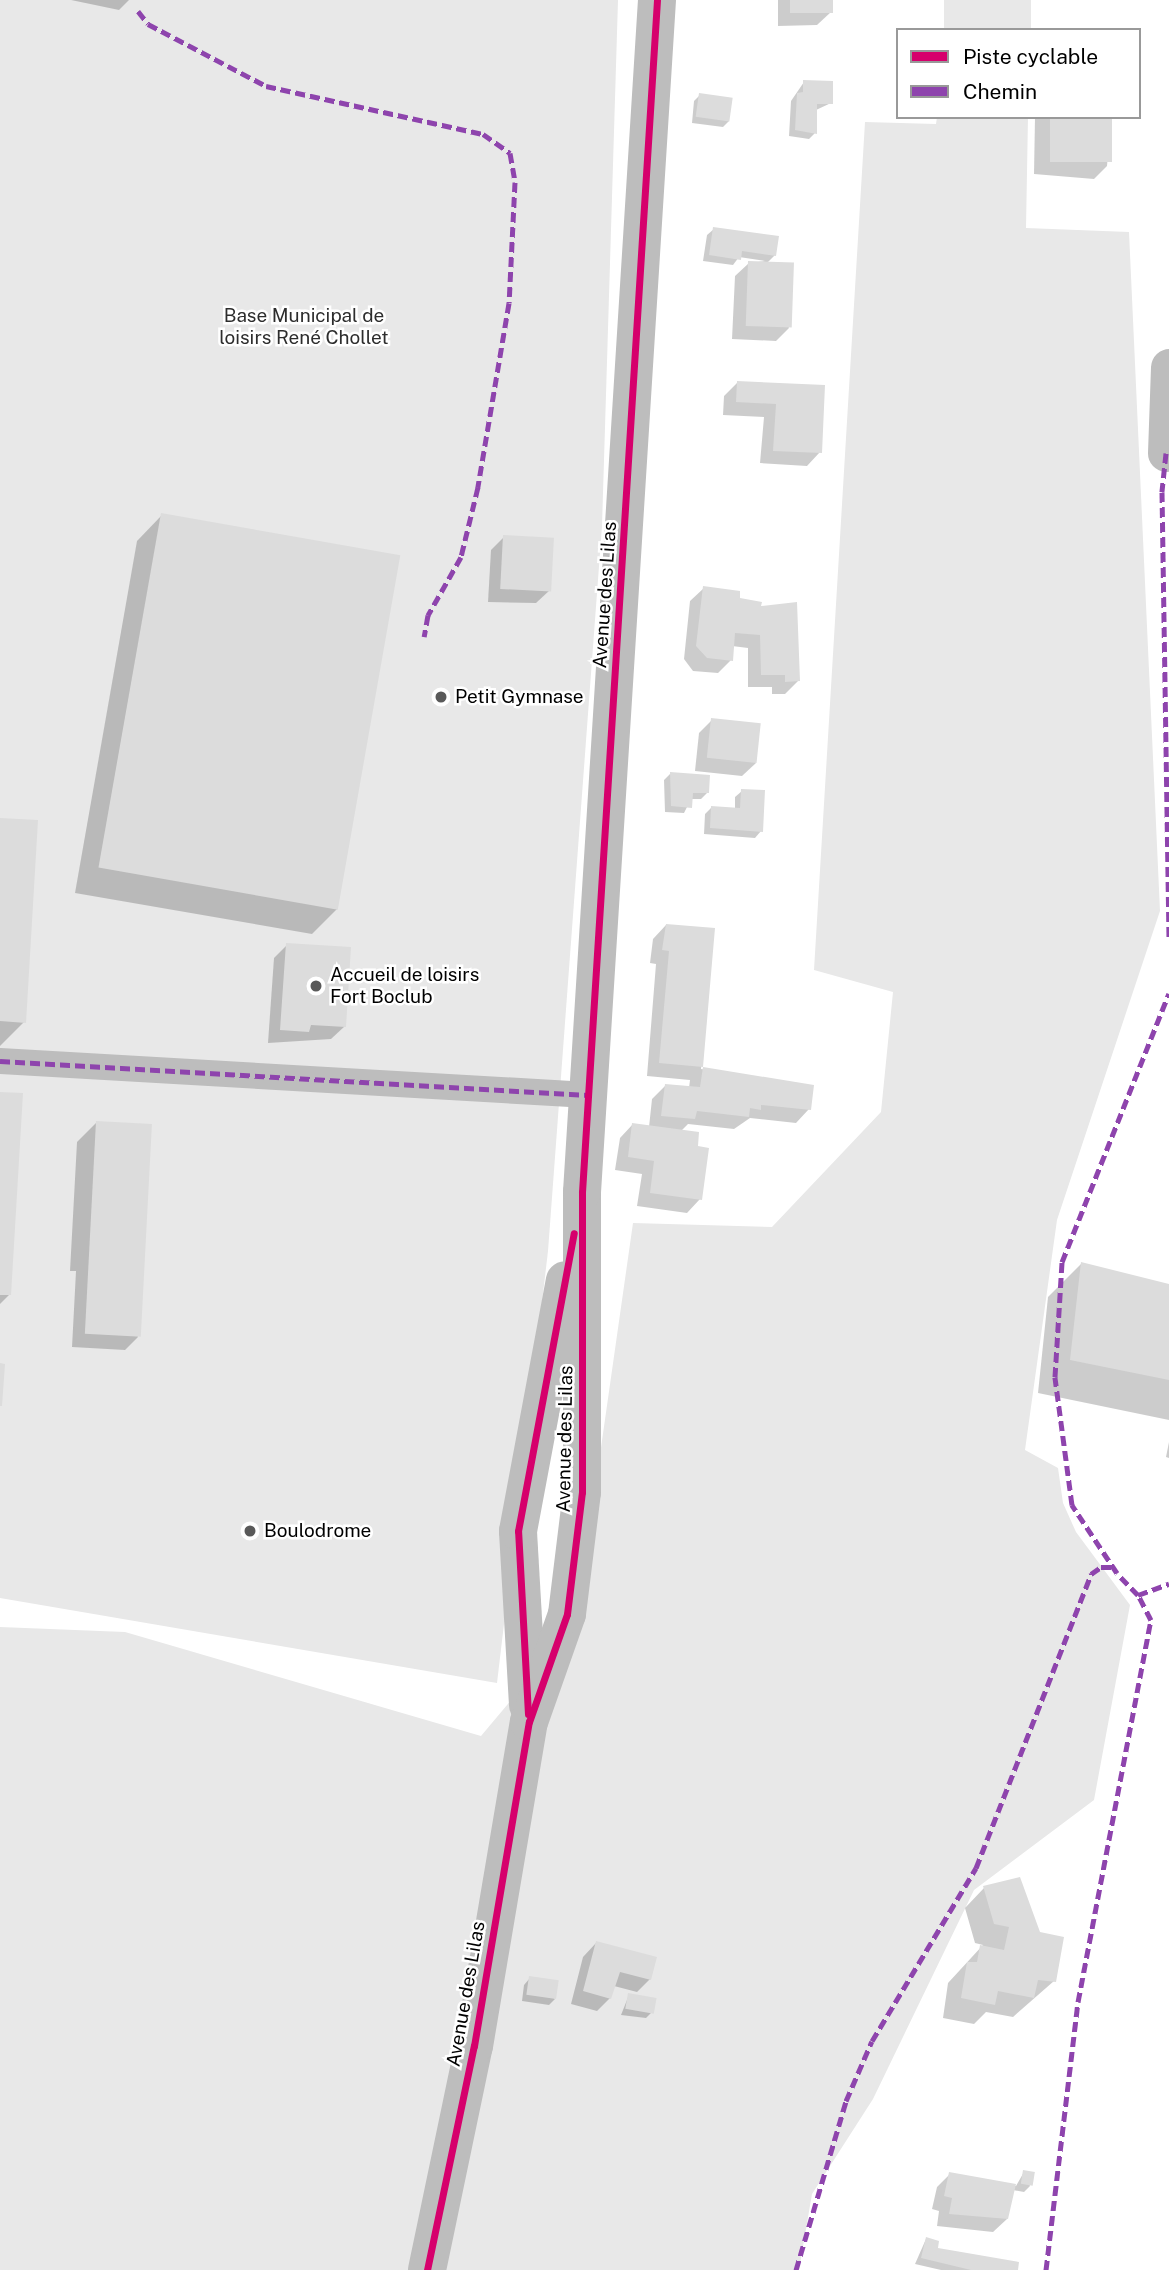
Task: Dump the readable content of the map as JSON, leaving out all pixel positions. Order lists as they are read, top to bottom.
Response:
{
  "streets": {
    "street": ["Avenue des Lilas"]
  },
  "parks": ["Base Municipal de loisirs René Chollet"],
  "places": ["Petit Gymnase", "Accueil de loisirs Fort Boclub", "Boulodrome"],
  "legend": ["Piste cyclable", "Chemin"]
}
